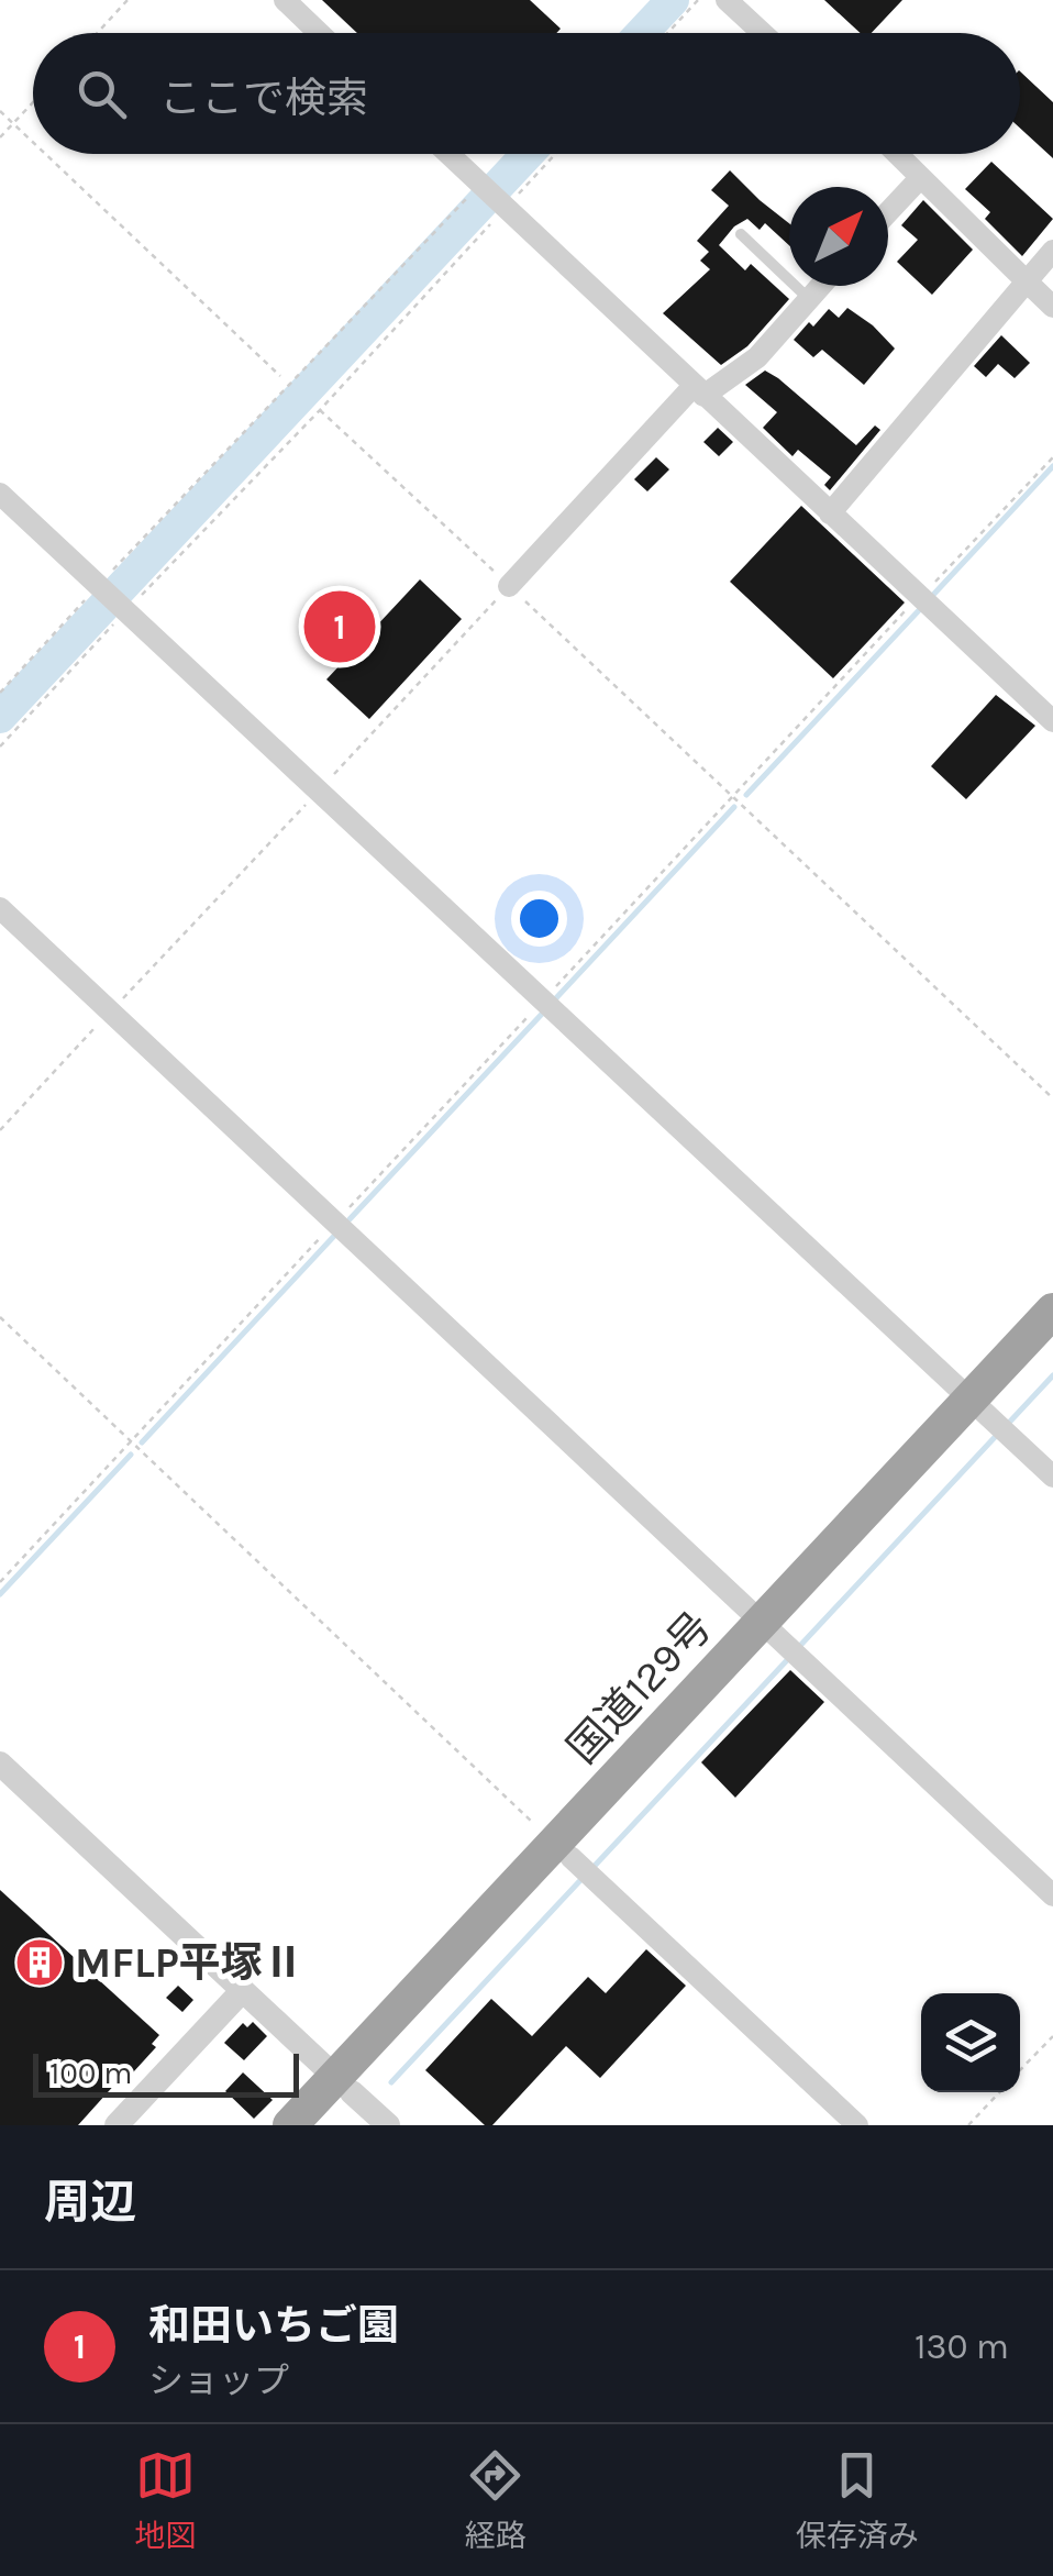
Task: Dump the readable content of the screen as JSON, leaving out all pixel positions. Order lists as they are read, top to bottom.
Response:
{
  "streets": {
    "highway": ["国道129号"]
  },
  "places": {
    "building": ["MFLP平塚Ⅱ"]
  },
  "scale_bar": "100 m",
  "north": "top right",
  "page": {
    "search": "ここで検索",
    "pins": "1",
    "scale": "100 m",
    "heading": "周辺",
    "list": [
      {
        "mark": "1",
        "name": "和田いちご園",
        "note": "ショップ",
        "value": "130 m"
      }
    ],
    "nav": ["地図", "経路", "保存済み"]
  }
}
